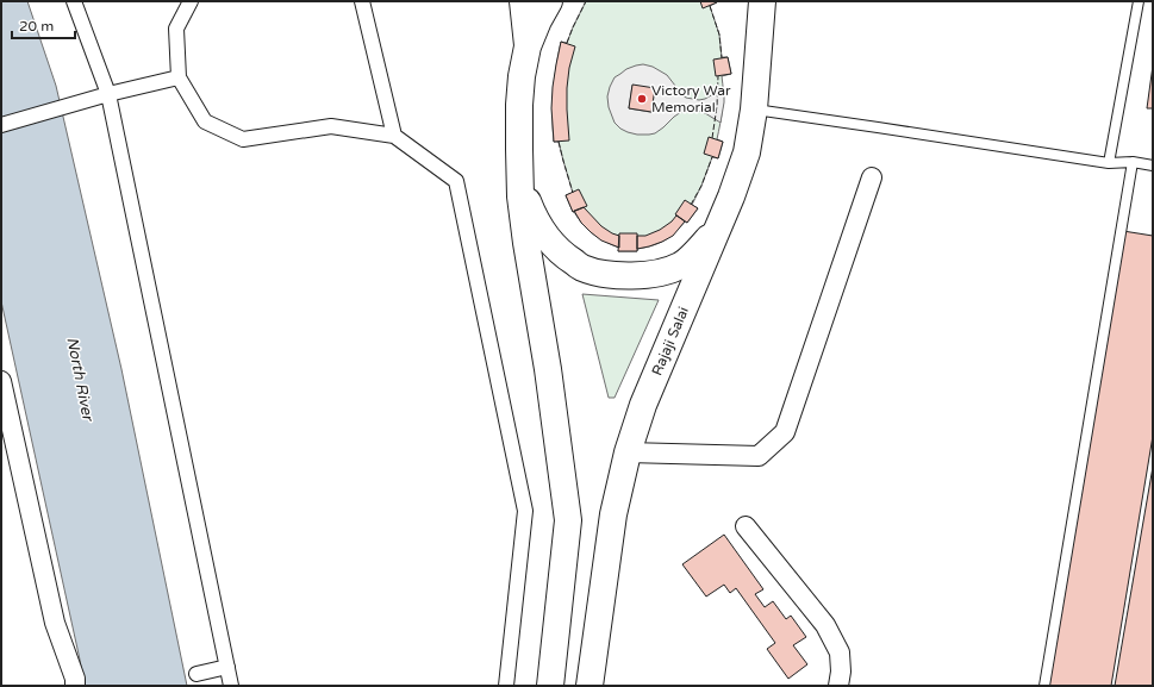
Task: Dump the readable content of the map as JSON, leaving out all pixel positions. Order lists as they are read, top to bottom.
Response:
{
  "streets": {
    "main road": ["Rajaji Salai"]
  },
  "water": ["North River"],
  "places": ["Victory War Memorial"],
  "scale_bar": "20 m"
}
